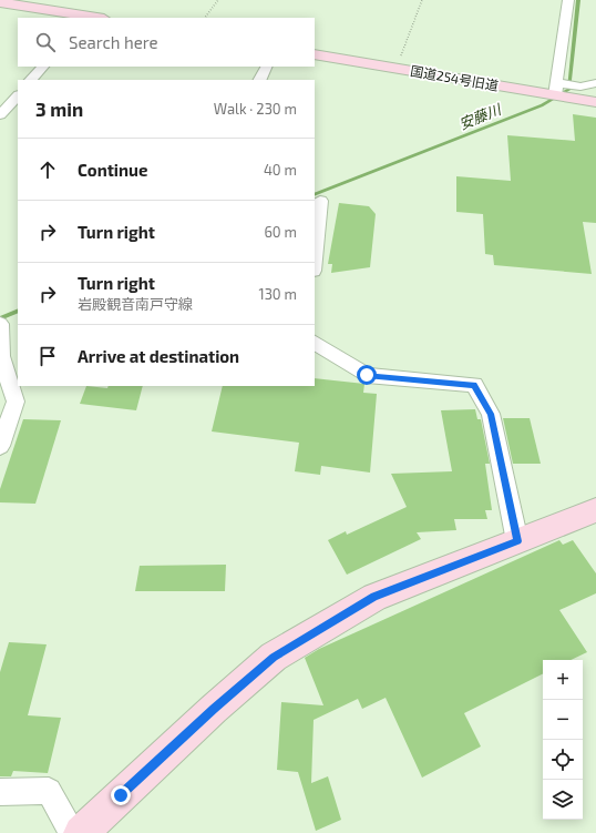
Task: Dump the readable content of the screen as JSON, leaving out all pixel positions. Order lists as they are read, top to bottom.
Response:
{
  "streets": {
    "street": ["国道254号旧道"]
  },
  "water": ["安藤川"],
  "page": {
    "search": "Search here",
    "heading": ["3 min", "Walk · 230 m"],
    "list": [
      ["Continue", "40 m"],
      ["Turn right", "60 m"],
      ["Turn right", "岩殿観音南戸守線", "130 m"],
      "Arrive at destination"
    ],
    "map_buttons": ["+", "−"]
  }
}
